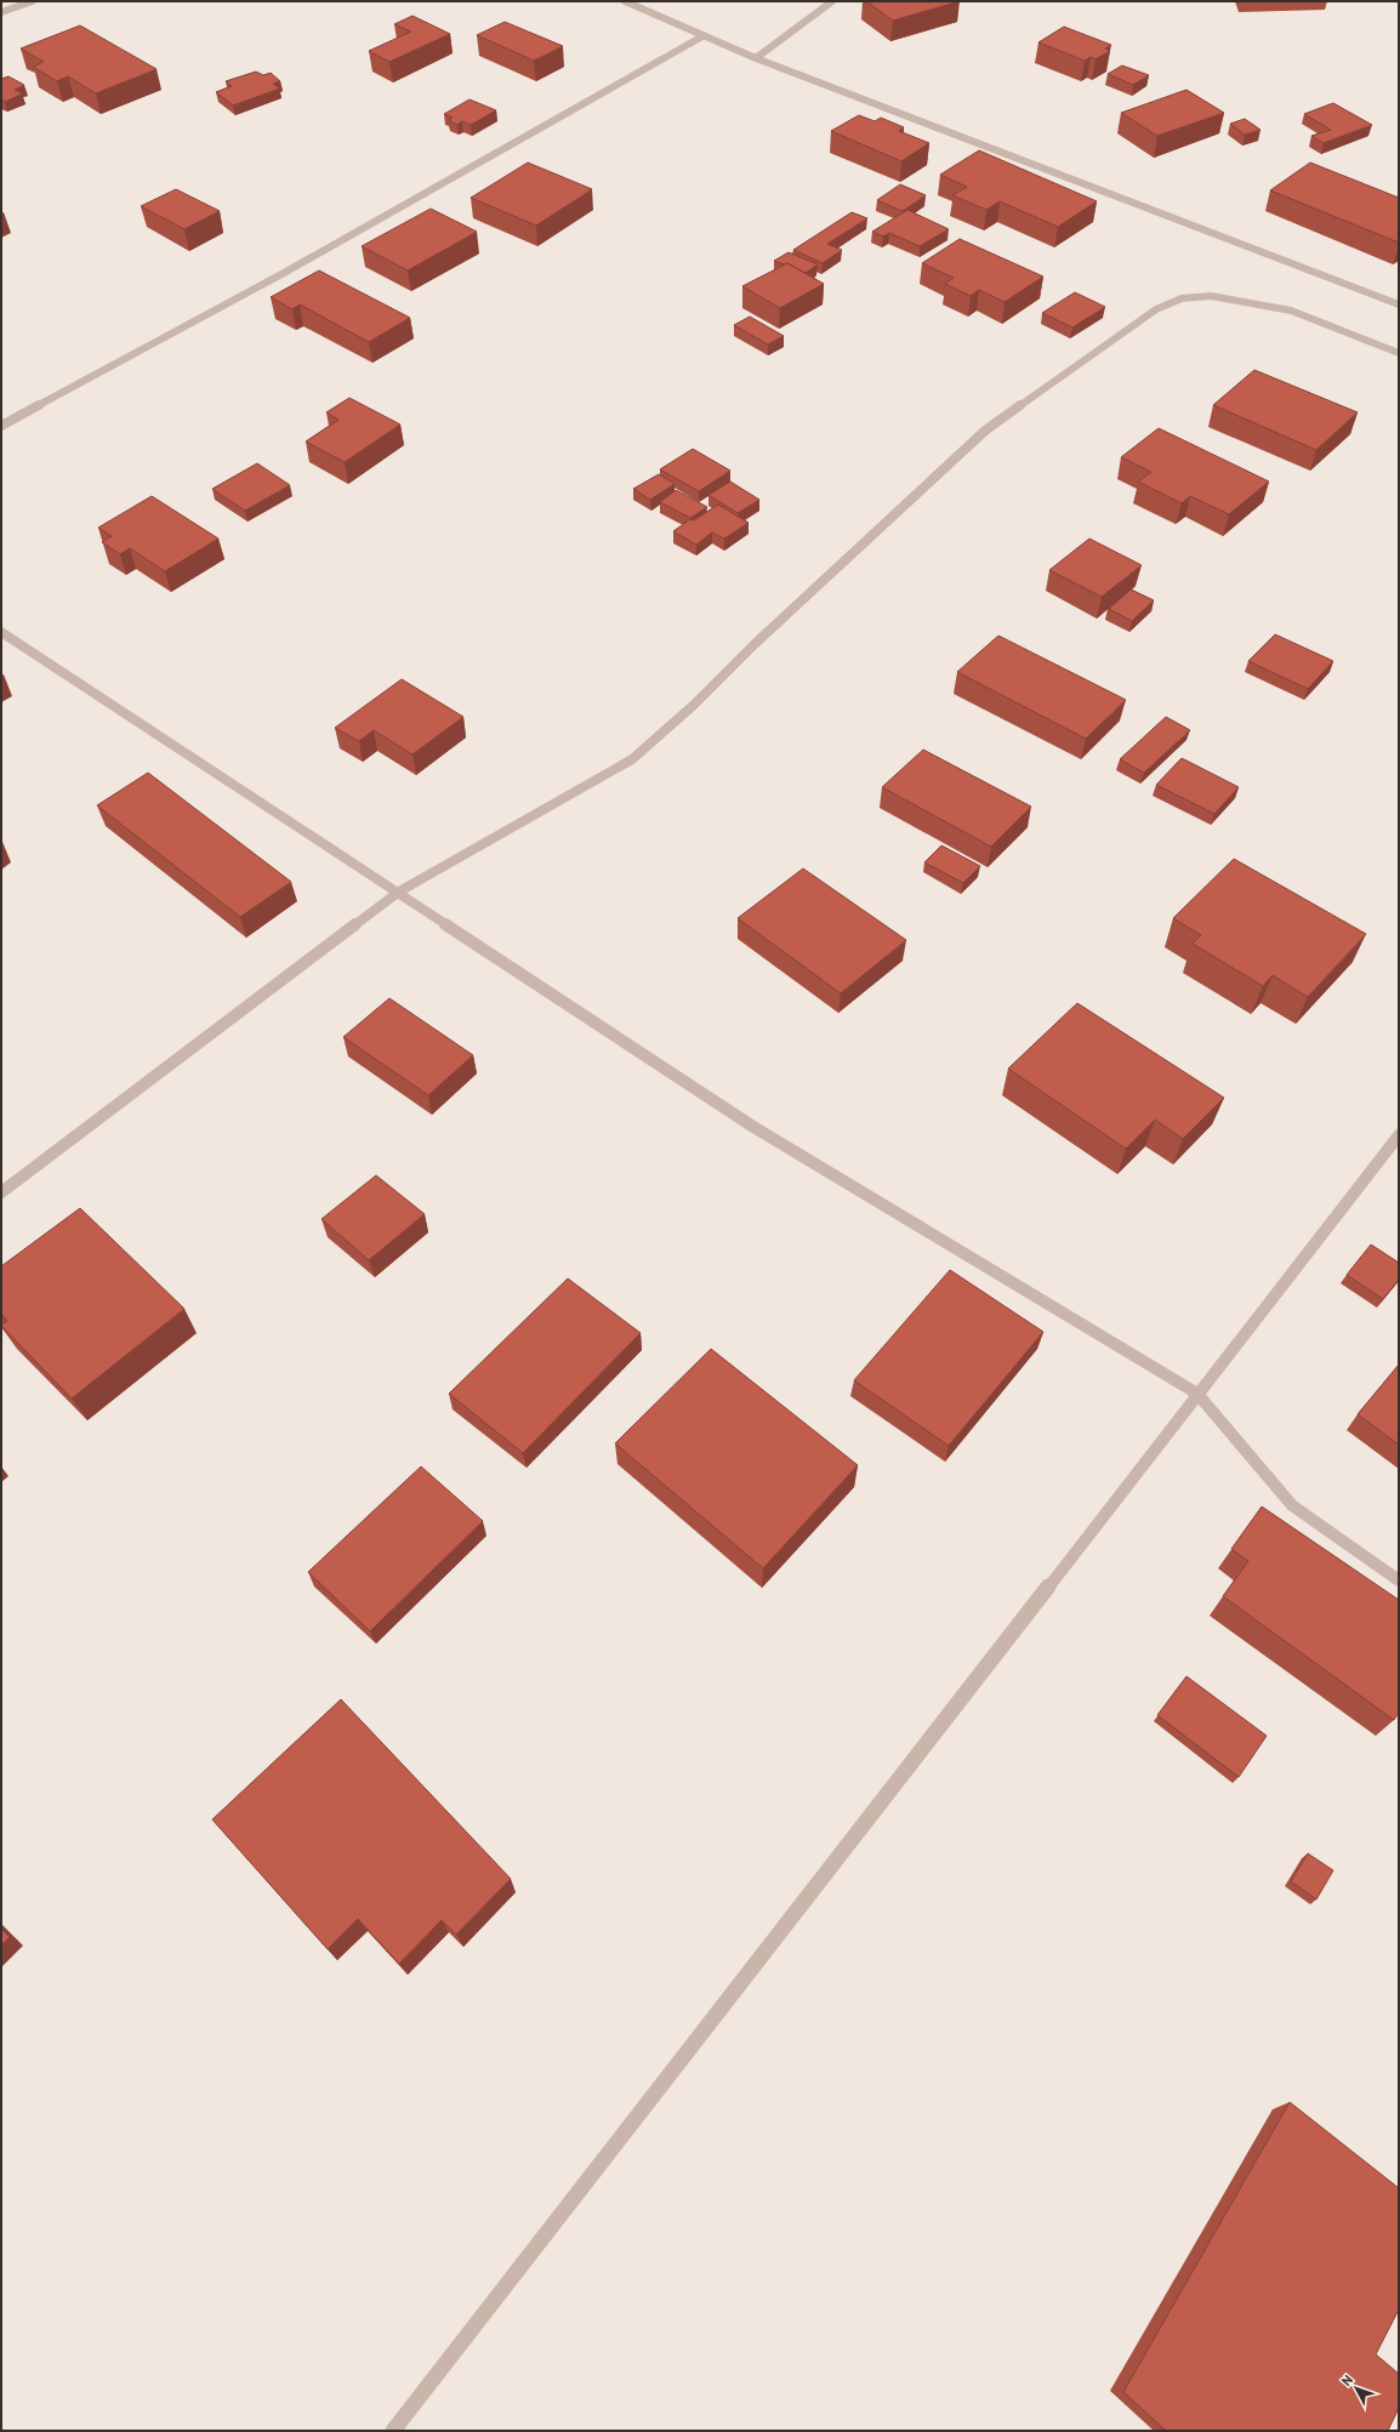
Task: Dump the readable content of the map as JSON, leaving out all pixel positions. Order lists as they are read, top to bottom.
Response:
{
  "north": "top left"
}
